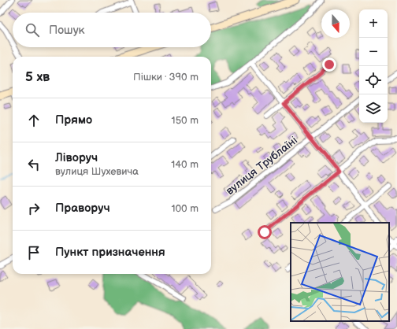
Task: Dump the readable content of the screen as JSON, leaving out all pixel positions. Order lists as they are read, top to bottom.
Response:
{
  "streets": {
    "street": ["вулиця Трублаїні"]
  },
  "north": "bottom",
  "page": {
    "map_buttons": ["+", "−"],
    "search": "Пошук",
    "heading": ["5 хв", "Пішки · 390 m"],
    "list": [
      ["Прямо", "150 m"],
      ["Ліворуч", "вулиця Шухевича", "140 m"],
      ["Праворуч", "100 m"],
      "Пункт призначення"
    ]
  }
}
